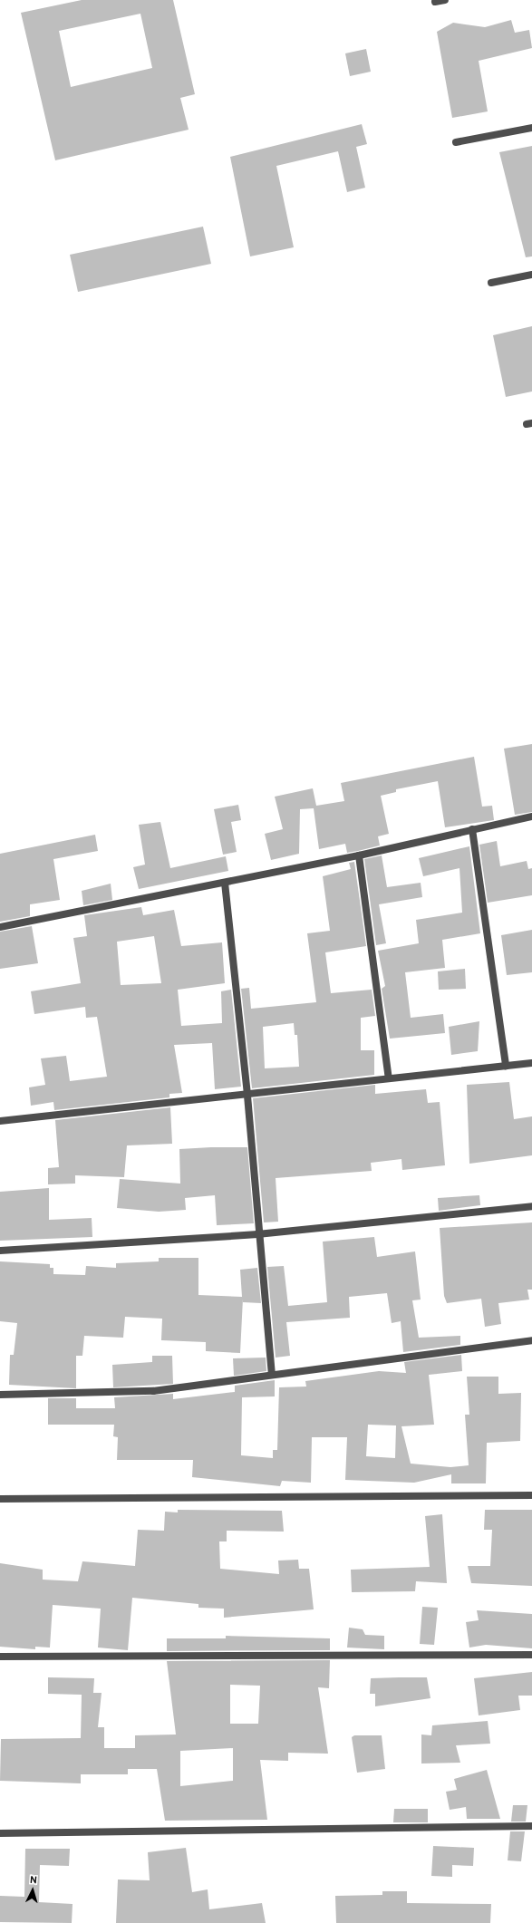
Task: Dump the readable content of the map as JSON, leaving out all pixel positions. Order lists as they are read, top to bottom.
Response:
{
  "north": "top"
}
